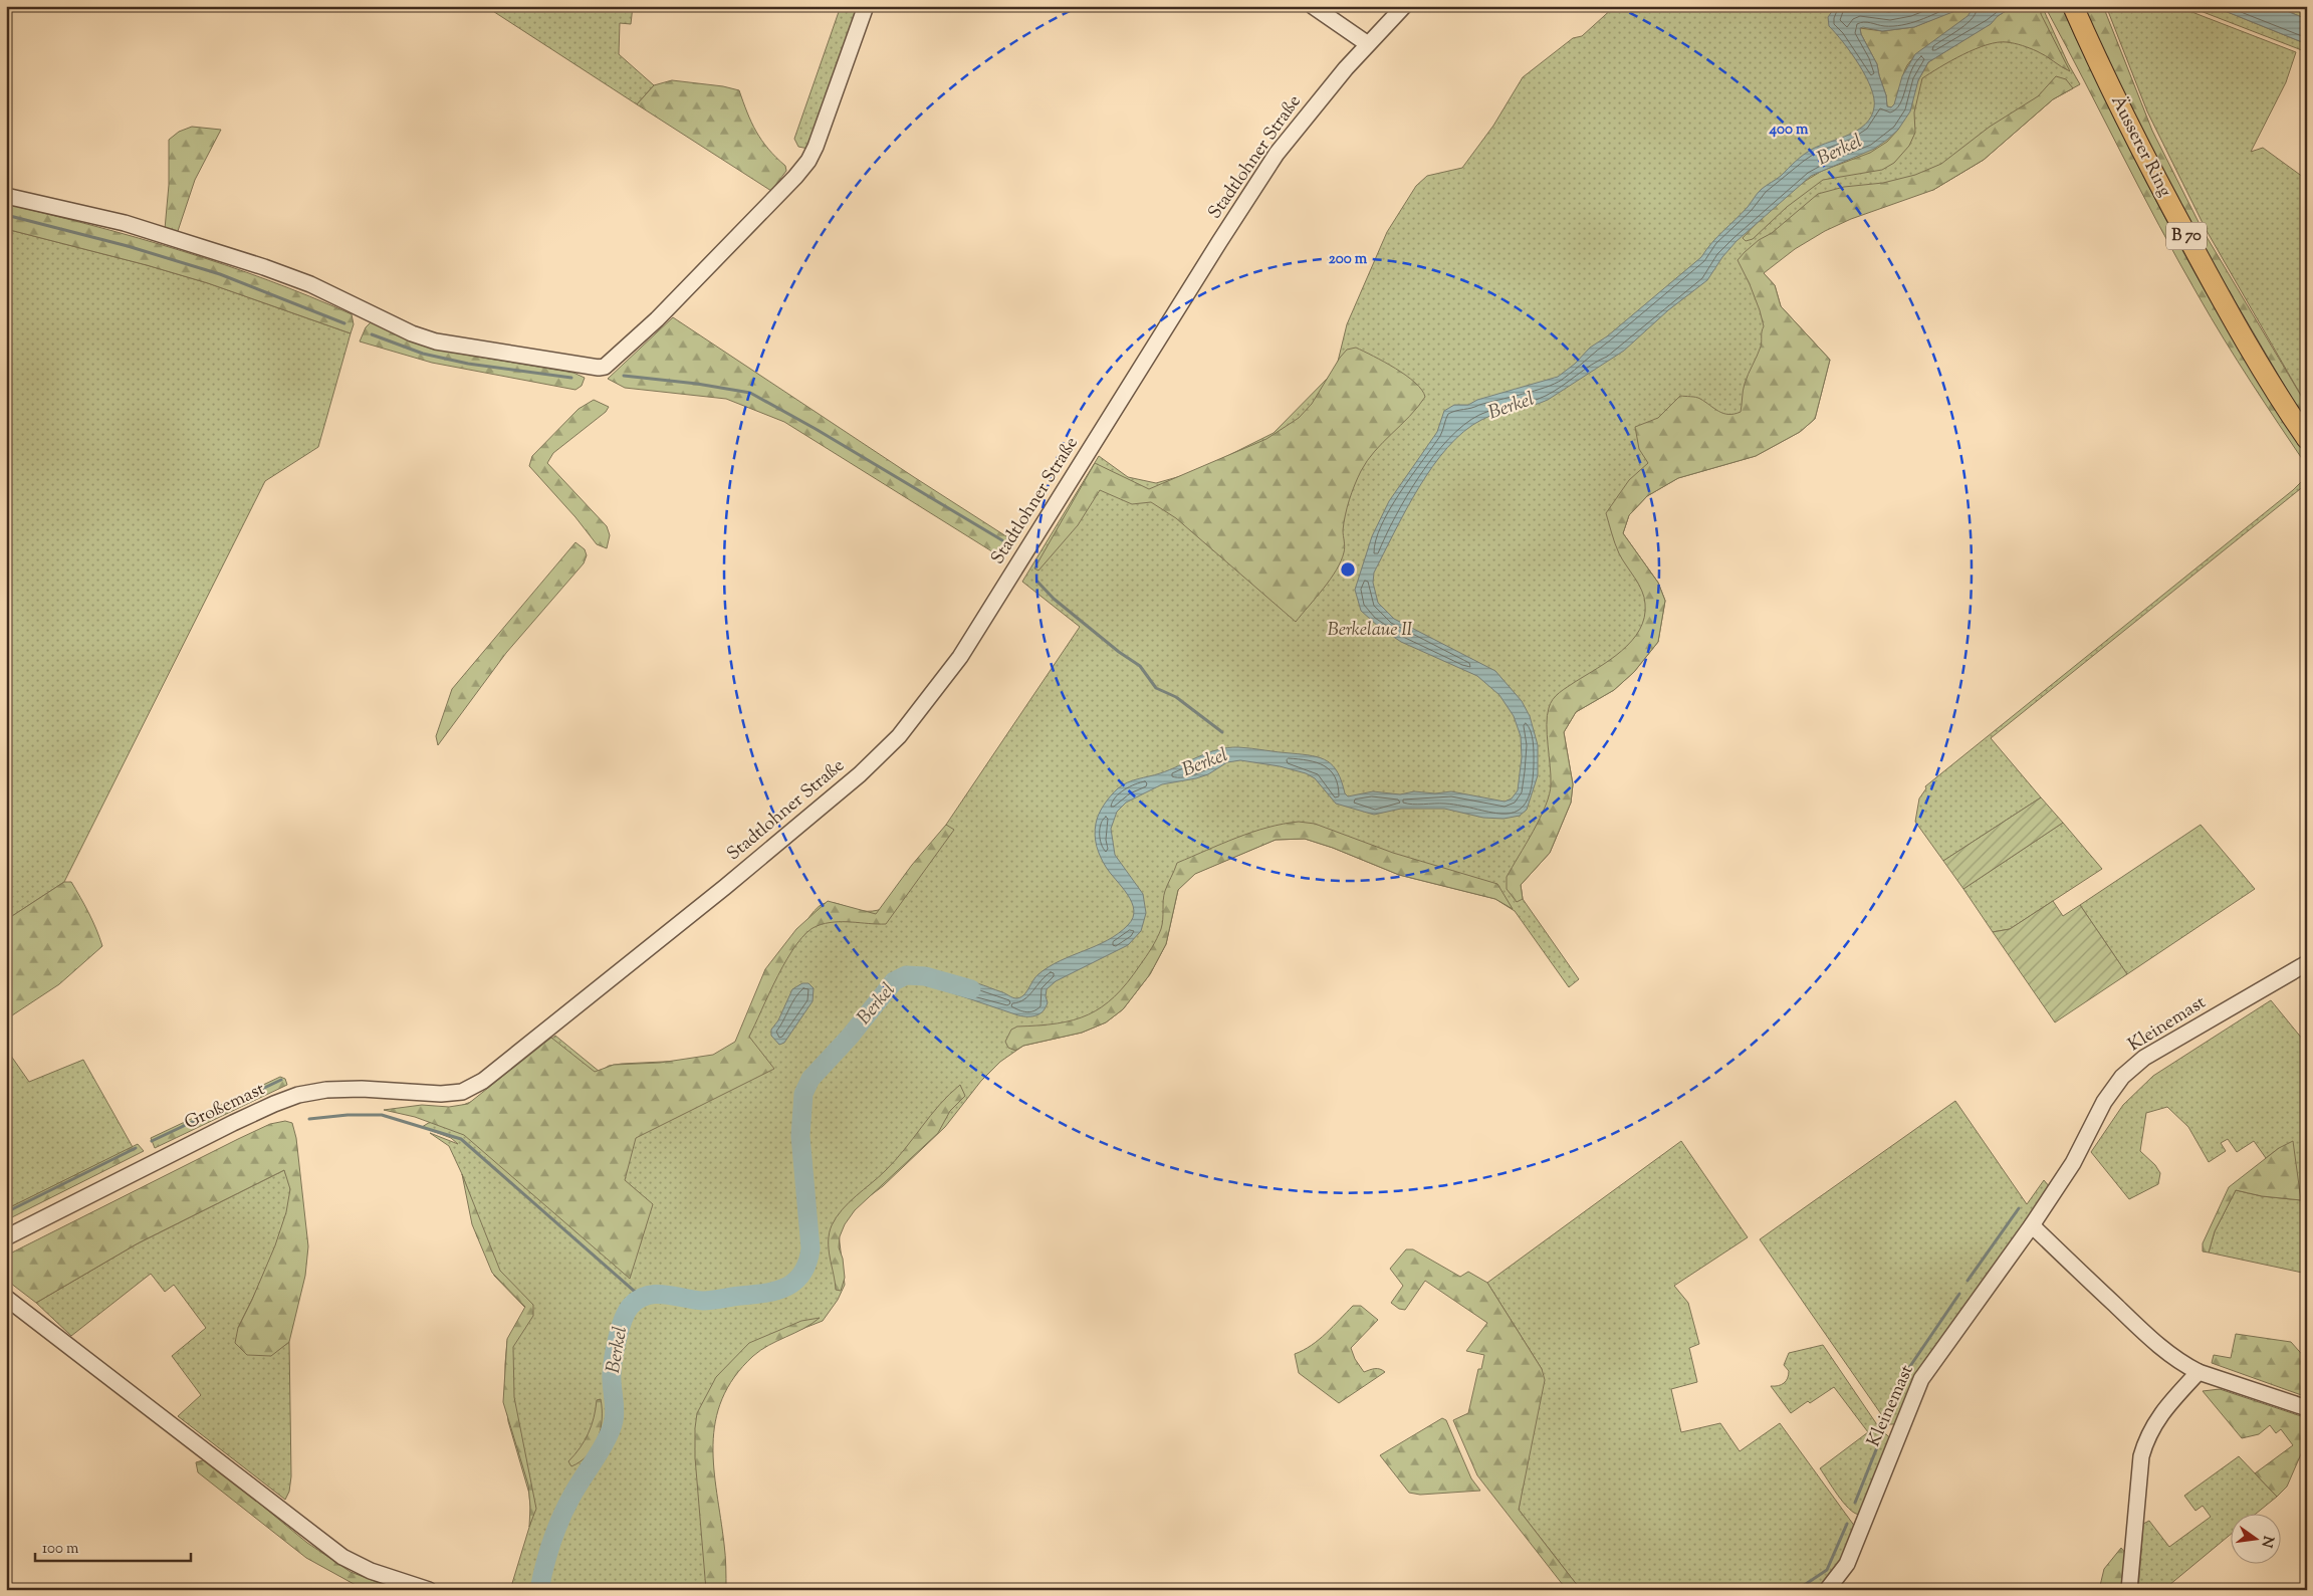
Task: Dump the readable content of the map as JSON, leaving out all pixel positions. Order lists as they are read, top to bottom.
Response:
{
  "streets": {
    "main road": ["Äusserer Ring", "B 70"],
    "street": ["Stadtlohner Straße", "Kleinemast", "Großemast"]
  },
  "crossings": [
    ["Stadtlohner Straße", "Großemast"]
  ],
  "water": ["Berkel"],
  "parks": ["Berkelaue II"],
  "scale_bar": "100 m",
  "north": "right",
  "rings": ["400 m", "200 m"]
}
